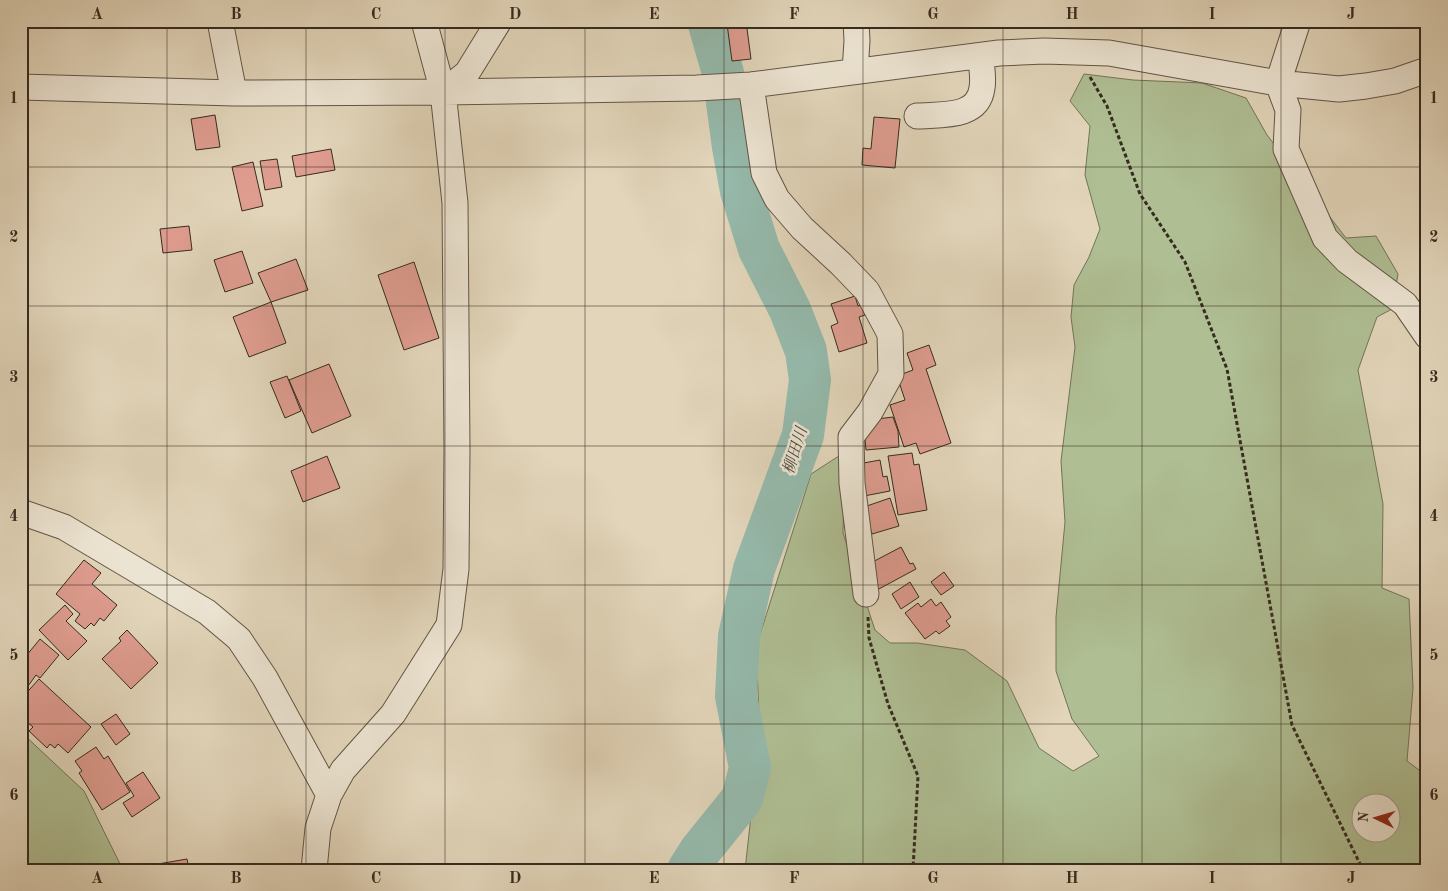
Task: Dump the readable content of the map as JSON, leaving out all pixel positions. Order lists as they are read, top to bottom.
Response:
{
  "water": ["柳田川"],
  "north": "left",
  "grid": {
    "columns": [
      "A",
      "B",
      "C",
      "D",
      "E",
      "F",
      "G",
      "H",
      "I",
      "J"
    ],
    "rows": [
      "1",
      "2",
      "3",
      "4",
      "5",
      "6"
    ]
  }
}
